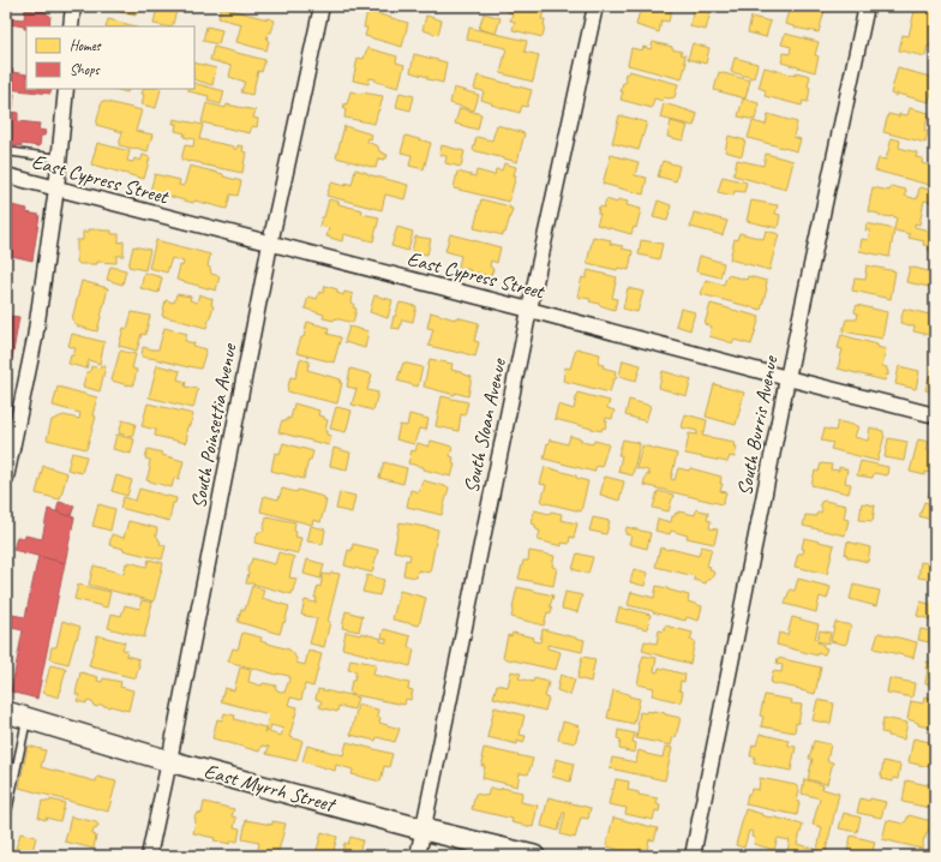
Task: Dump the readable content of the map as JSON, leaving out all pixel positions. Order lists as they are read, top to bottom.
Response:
{
  "streets": {
    "street": [
      "East Cypress Street",
      "South Poinsettia Avenue",
      "South Sloan Avenue",
      "South Burris Avenue",
      "East Myrrh Street"
    ]
  },
  "crossings": [
    ["East Cypress Street", "South Poinsettia Avenue"],
    ["East Cypress Street", "South Sloan Avenue"],
    ["East Cypress Street", "South Burris Avenue"],
    ["South Poinsettia Avenue", "East Myrrh Street"],
    ["South Sloan Avenue", "East Myrrh Street"]
  ],
  "legend": ["Homes", "Shops"]
}
